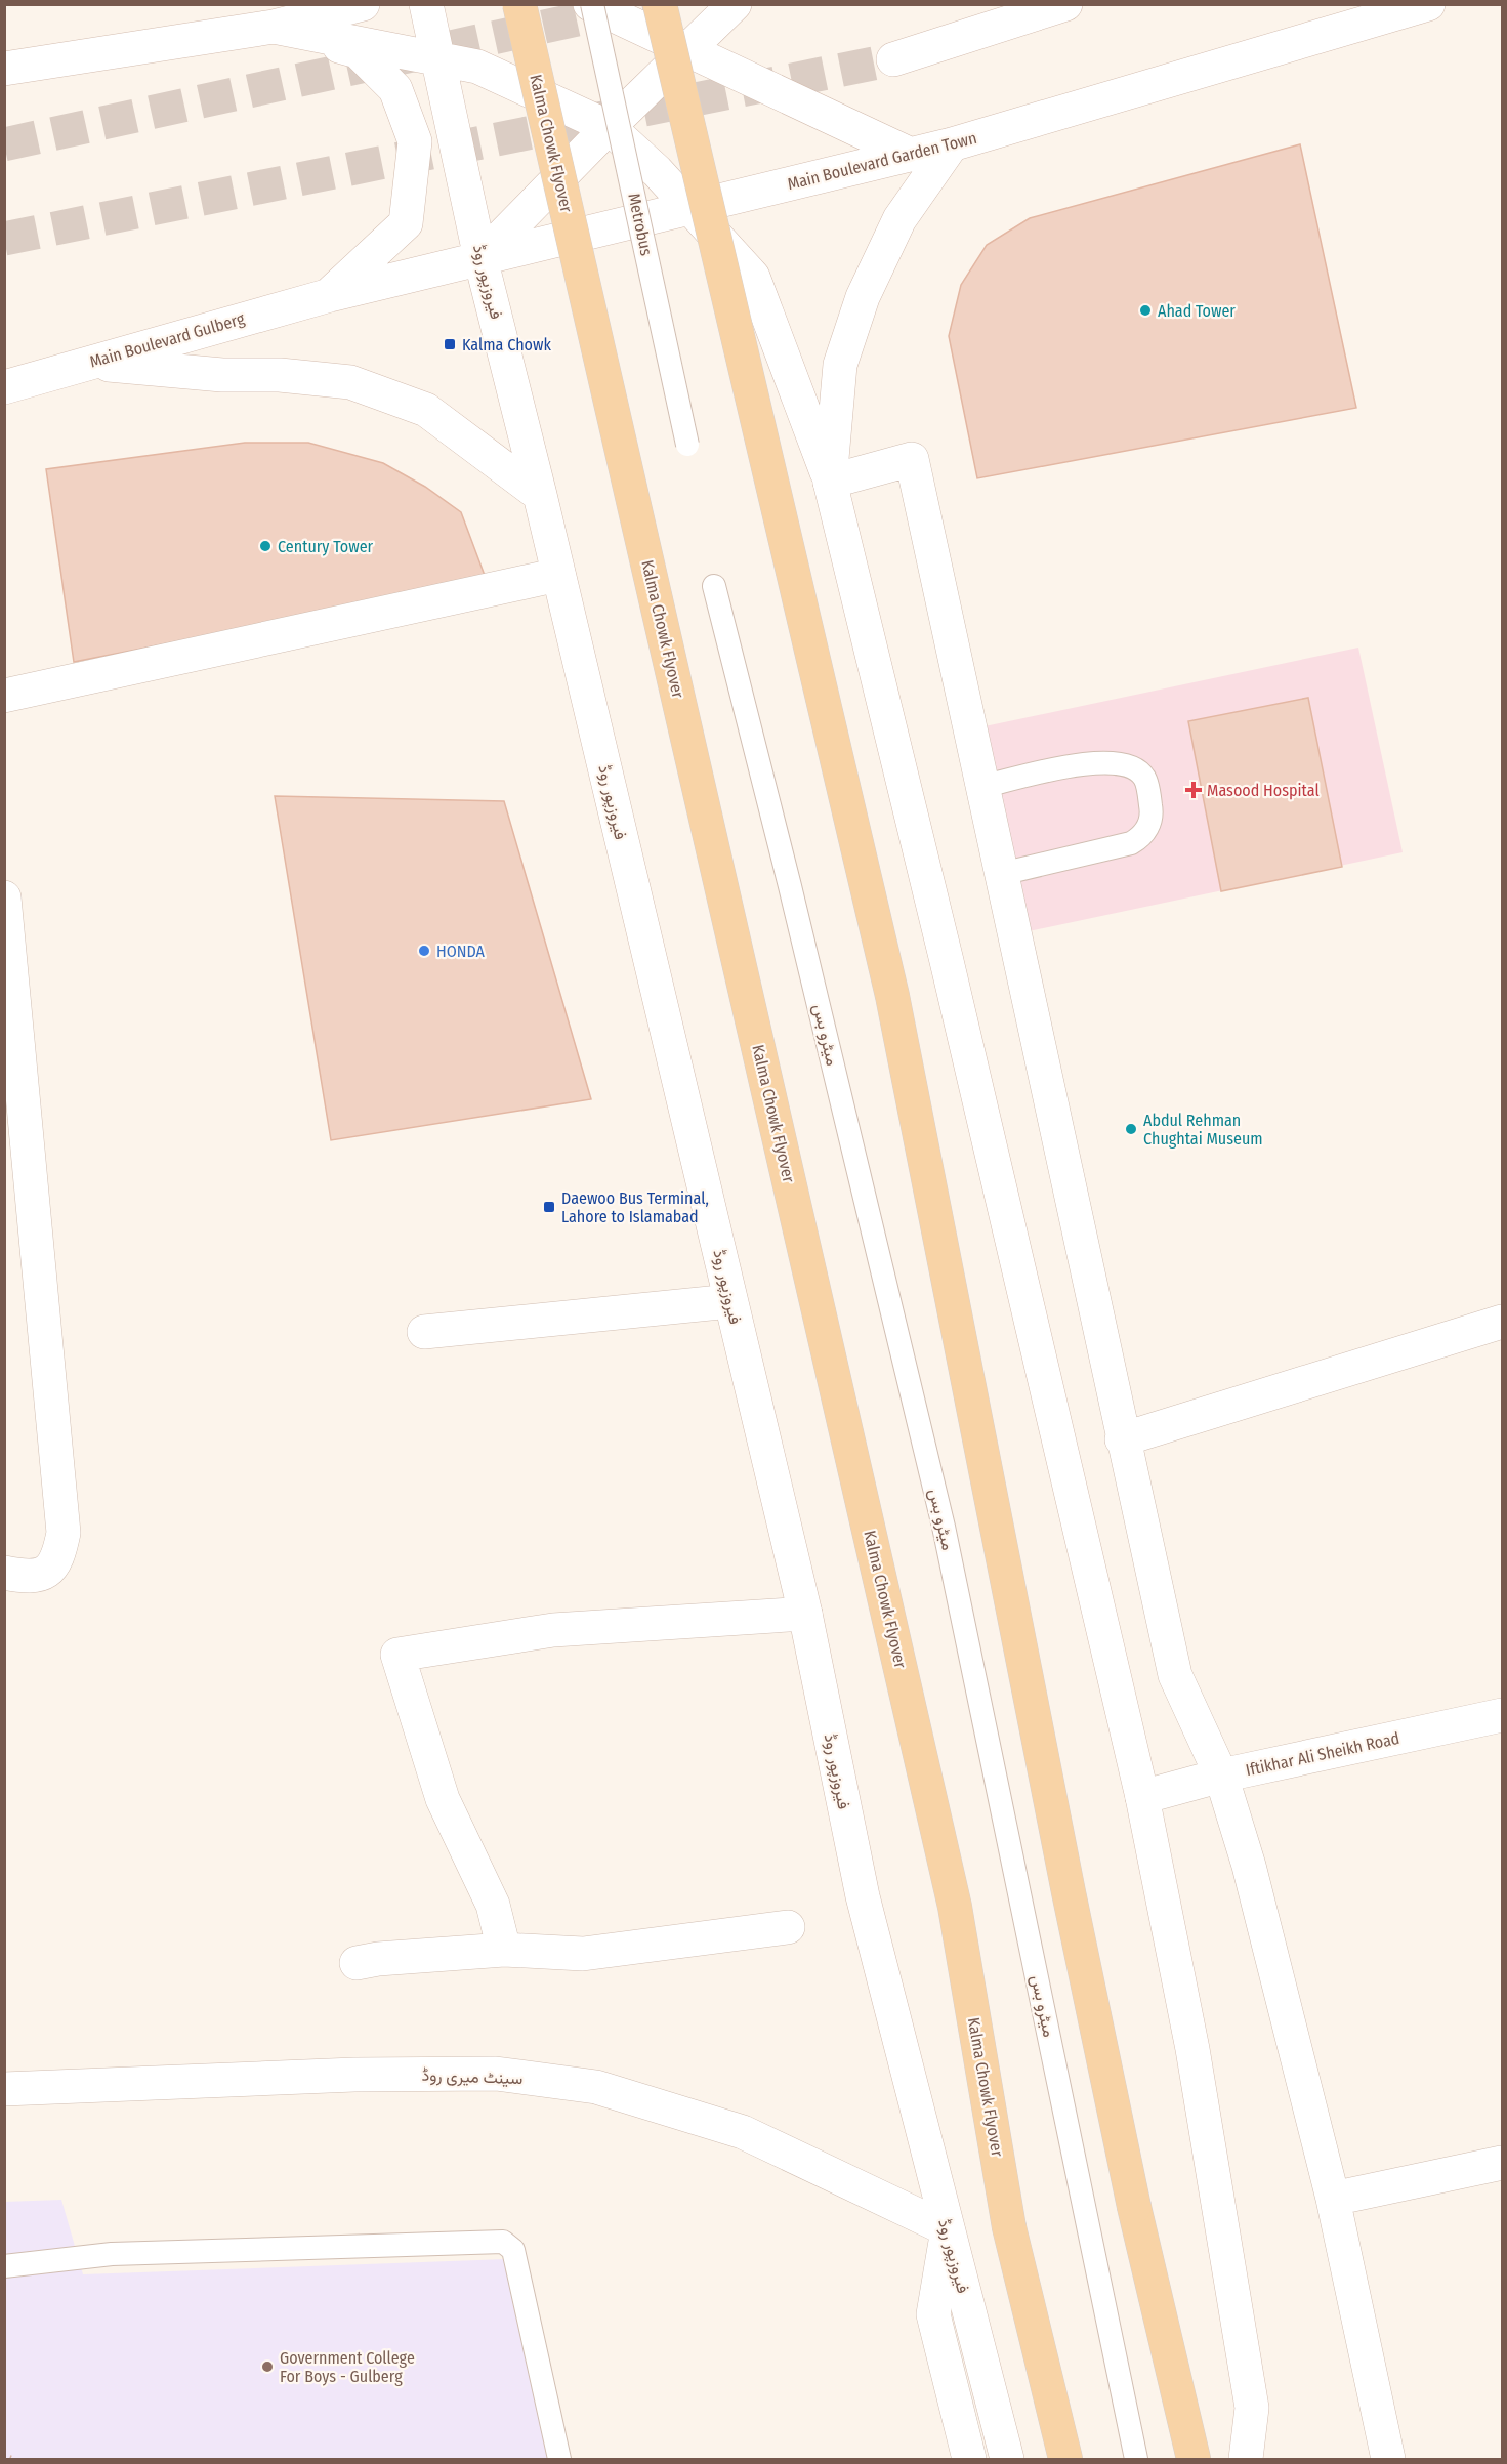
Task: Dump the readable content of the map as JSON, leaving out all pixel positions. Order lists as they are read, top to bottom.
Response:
{
  "streets": {
    "main road": [
      "Kalma Chowk Flyover",
      "Main Boulevard Garden Town",
      "فیروزپور روڈ",
      "Main Boulevard Gulberg",
      "Iftikhar Ali Sheikh Road",
      "سینٹ میری روڈ"
    ],
    "lane": ["Metrobus", "میٹرو بس"]
  },
  "crossings": [
    ["Main Boulevard Garden Town", "فیروزپور روڈ"],
    ["Main Boulevard Garden Town", "Main Boulevard Gulberg"],
    ["فیروزپور روڈ", "سینٹ میری روڈ"]
  ],
  "places": {
    "other": [
      "Ahad Tower",
      "Century Tower",
      "HONDA",
      "Abdul Rehman Chughtai Museum",
      "Government College For Boys - Gulberg"
    ],
    "transit": ["Kalma Chowk", "Daewoo Bus Terminal, Lahore to Islamabad"],
    "health": ["Masood Hospital"]
  }
}
